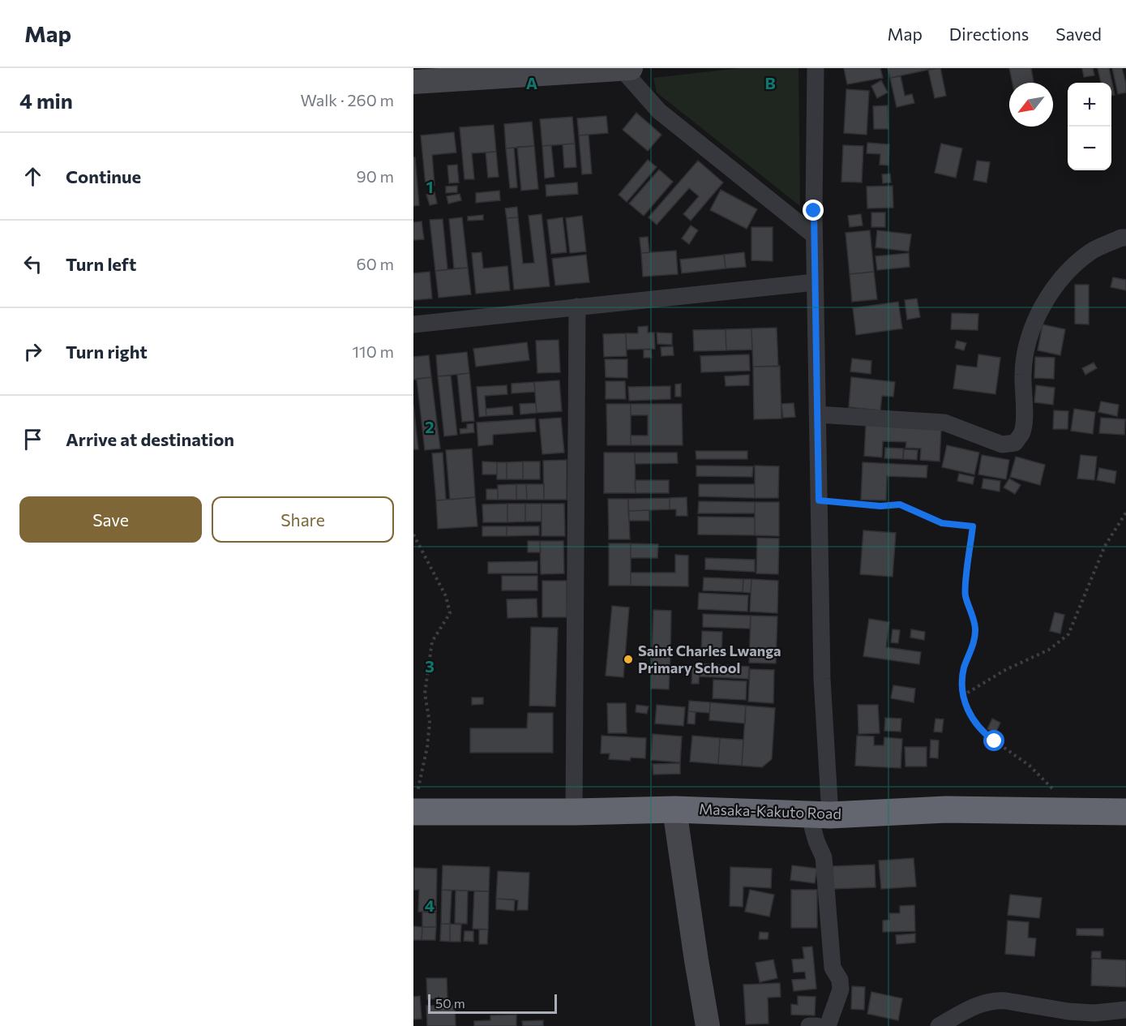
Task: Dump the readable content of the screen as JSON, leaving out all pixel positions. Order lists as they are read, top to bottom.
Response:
{
  "streets": {
    "highway": ["Masaka-Kakuto Road"]
  },
  "places": ["Saint Charles Lwanga Primary School"],
  "scale_bar": "50 m",
  "north": "bottom left",
  "page": {
    "header": "Map",
    "nav": ["Map", "Directions", "Saved"],
    "heading": ["4 min", "Walk · 260 m"],
    "map_buttons": ["+", "−"],
    "list": [
      ["Continue", "90 m"],
      ["Turn left", "60 m"],
      ["Turn right", "110 m"],
      "Arrive at destination"
    ],
    "buttons": ["Save", "Share"],
    "scale": "50 m"
  },
  "grid": {
    "columns": ["A", "B"],
    "rows": [
      "1",
      "2",
      "3",
      "4"
    ]
  }
}
